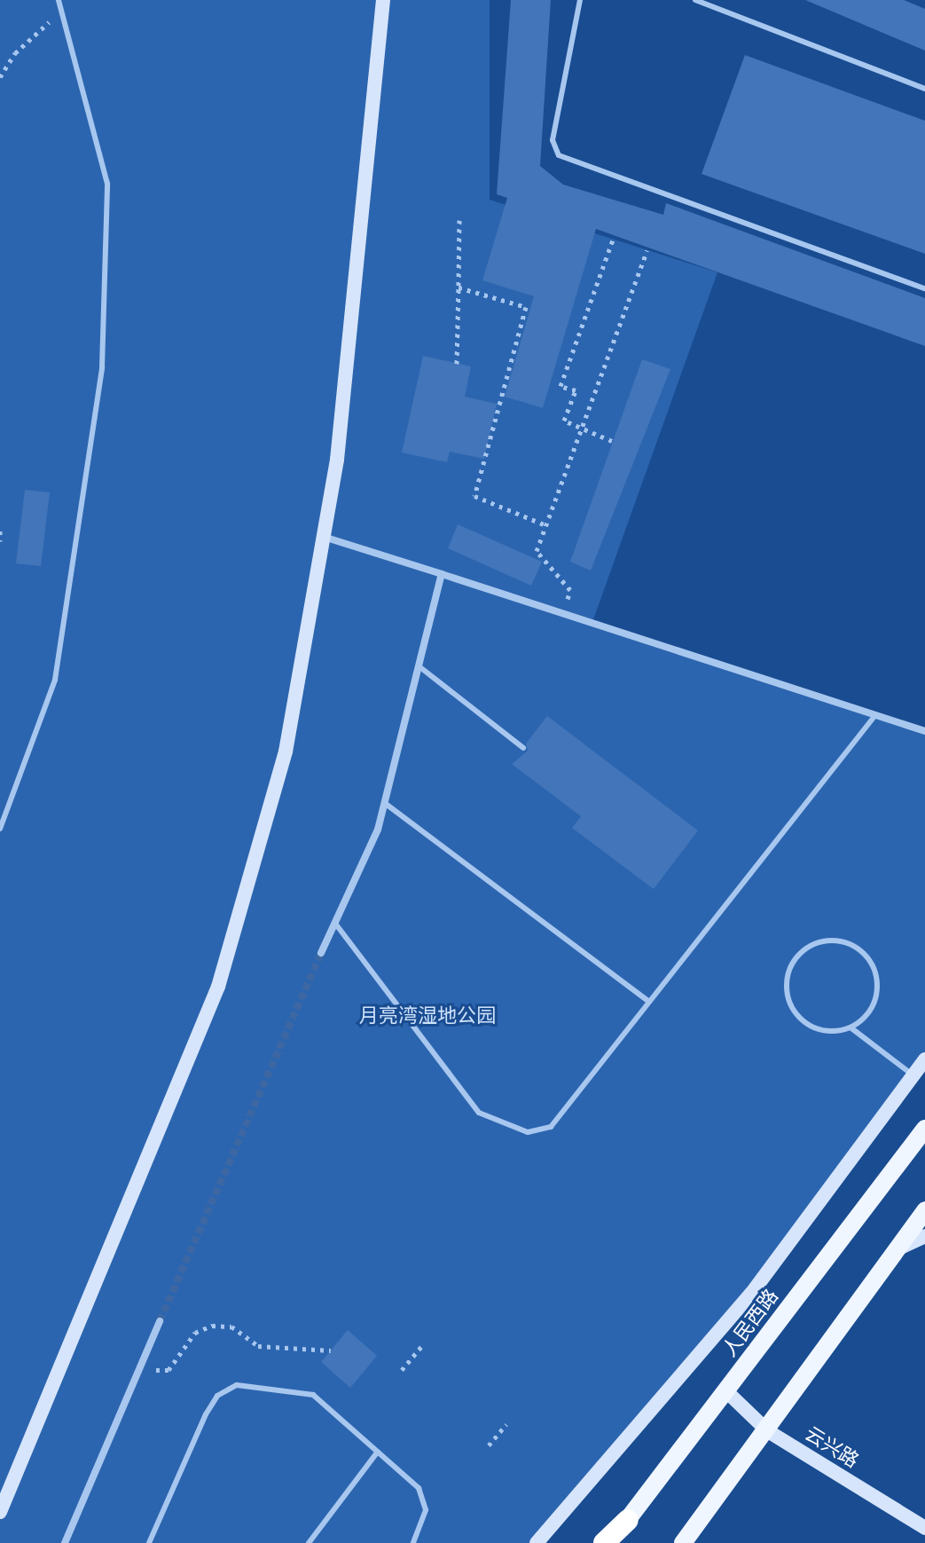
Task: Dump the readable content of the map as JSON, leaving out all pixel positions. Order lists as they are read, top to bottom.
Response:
{
  "streets": {
    "main road": ["人民西路"],
    "street": ["云兴路"]
  },
  "crossings": [
    ["人民西路", "云兴路"]
  ],
  "parks": ["月亮湾湿地公园"]
}
